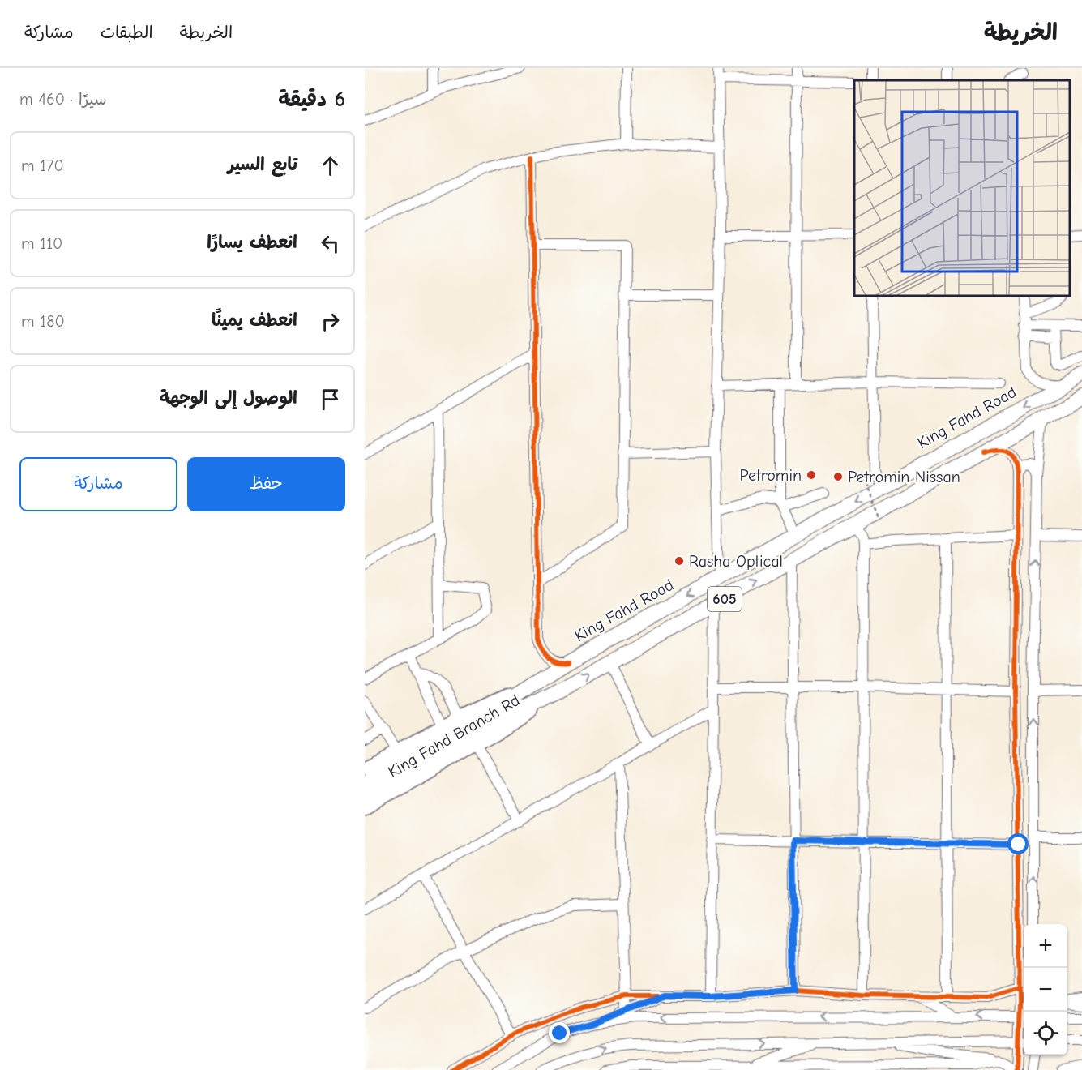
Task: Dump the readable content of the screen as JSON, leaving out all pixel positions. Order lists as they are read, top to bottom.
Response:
{
  "streets": {
    "highway": ["King Fahd Road", "605"],
    "main road": ["King Fahd Branch Rd"]
  },
  "crossings": [
    ["King Fahd Road", "King Fahd Branch Rd"],
    ["605", "King Fahd Branch Rd"]
  ],
  "places": ["Petromin", "Petromin Nissan", "Rasha Optical"],
  "page": {
    "header": "الخريطة",
    "nav": ["الخريطة", "الطبقات", "مشاركة"],
    "heading": ["6 دقيقة", "سيرًا · 460 m"],
    "list": [
      ["تابع السير", "170 m"],
      ["انعطف يسارًا", "110 m"],
      ["انعطف يمينًا", "180 m"],
      "الوصول إلى الوجهة"
    ],
    "buttons": ["حفظ", "مشاركة"],
    "map_buttons": ["+", "−"]
  }
}
